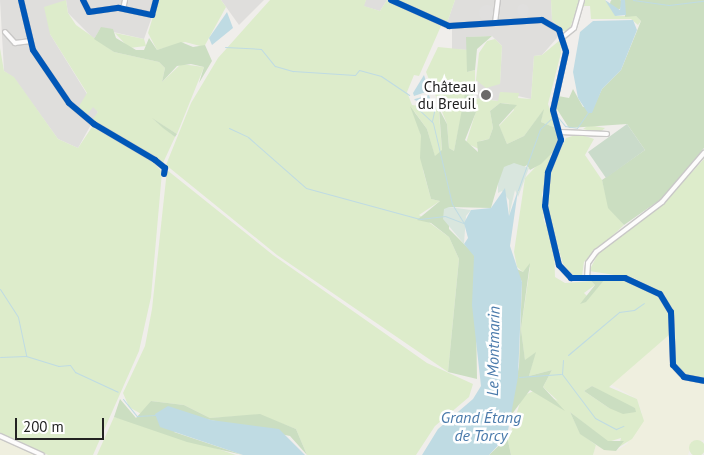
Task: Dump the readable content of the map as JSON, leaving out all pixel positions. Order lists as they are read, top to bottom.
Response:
{
  "water": ["Le Montmarin", "Grand Étang de Torcy"],
  "places": ["Château du Breuil"],
  "scale_bar": "200 m"
}
